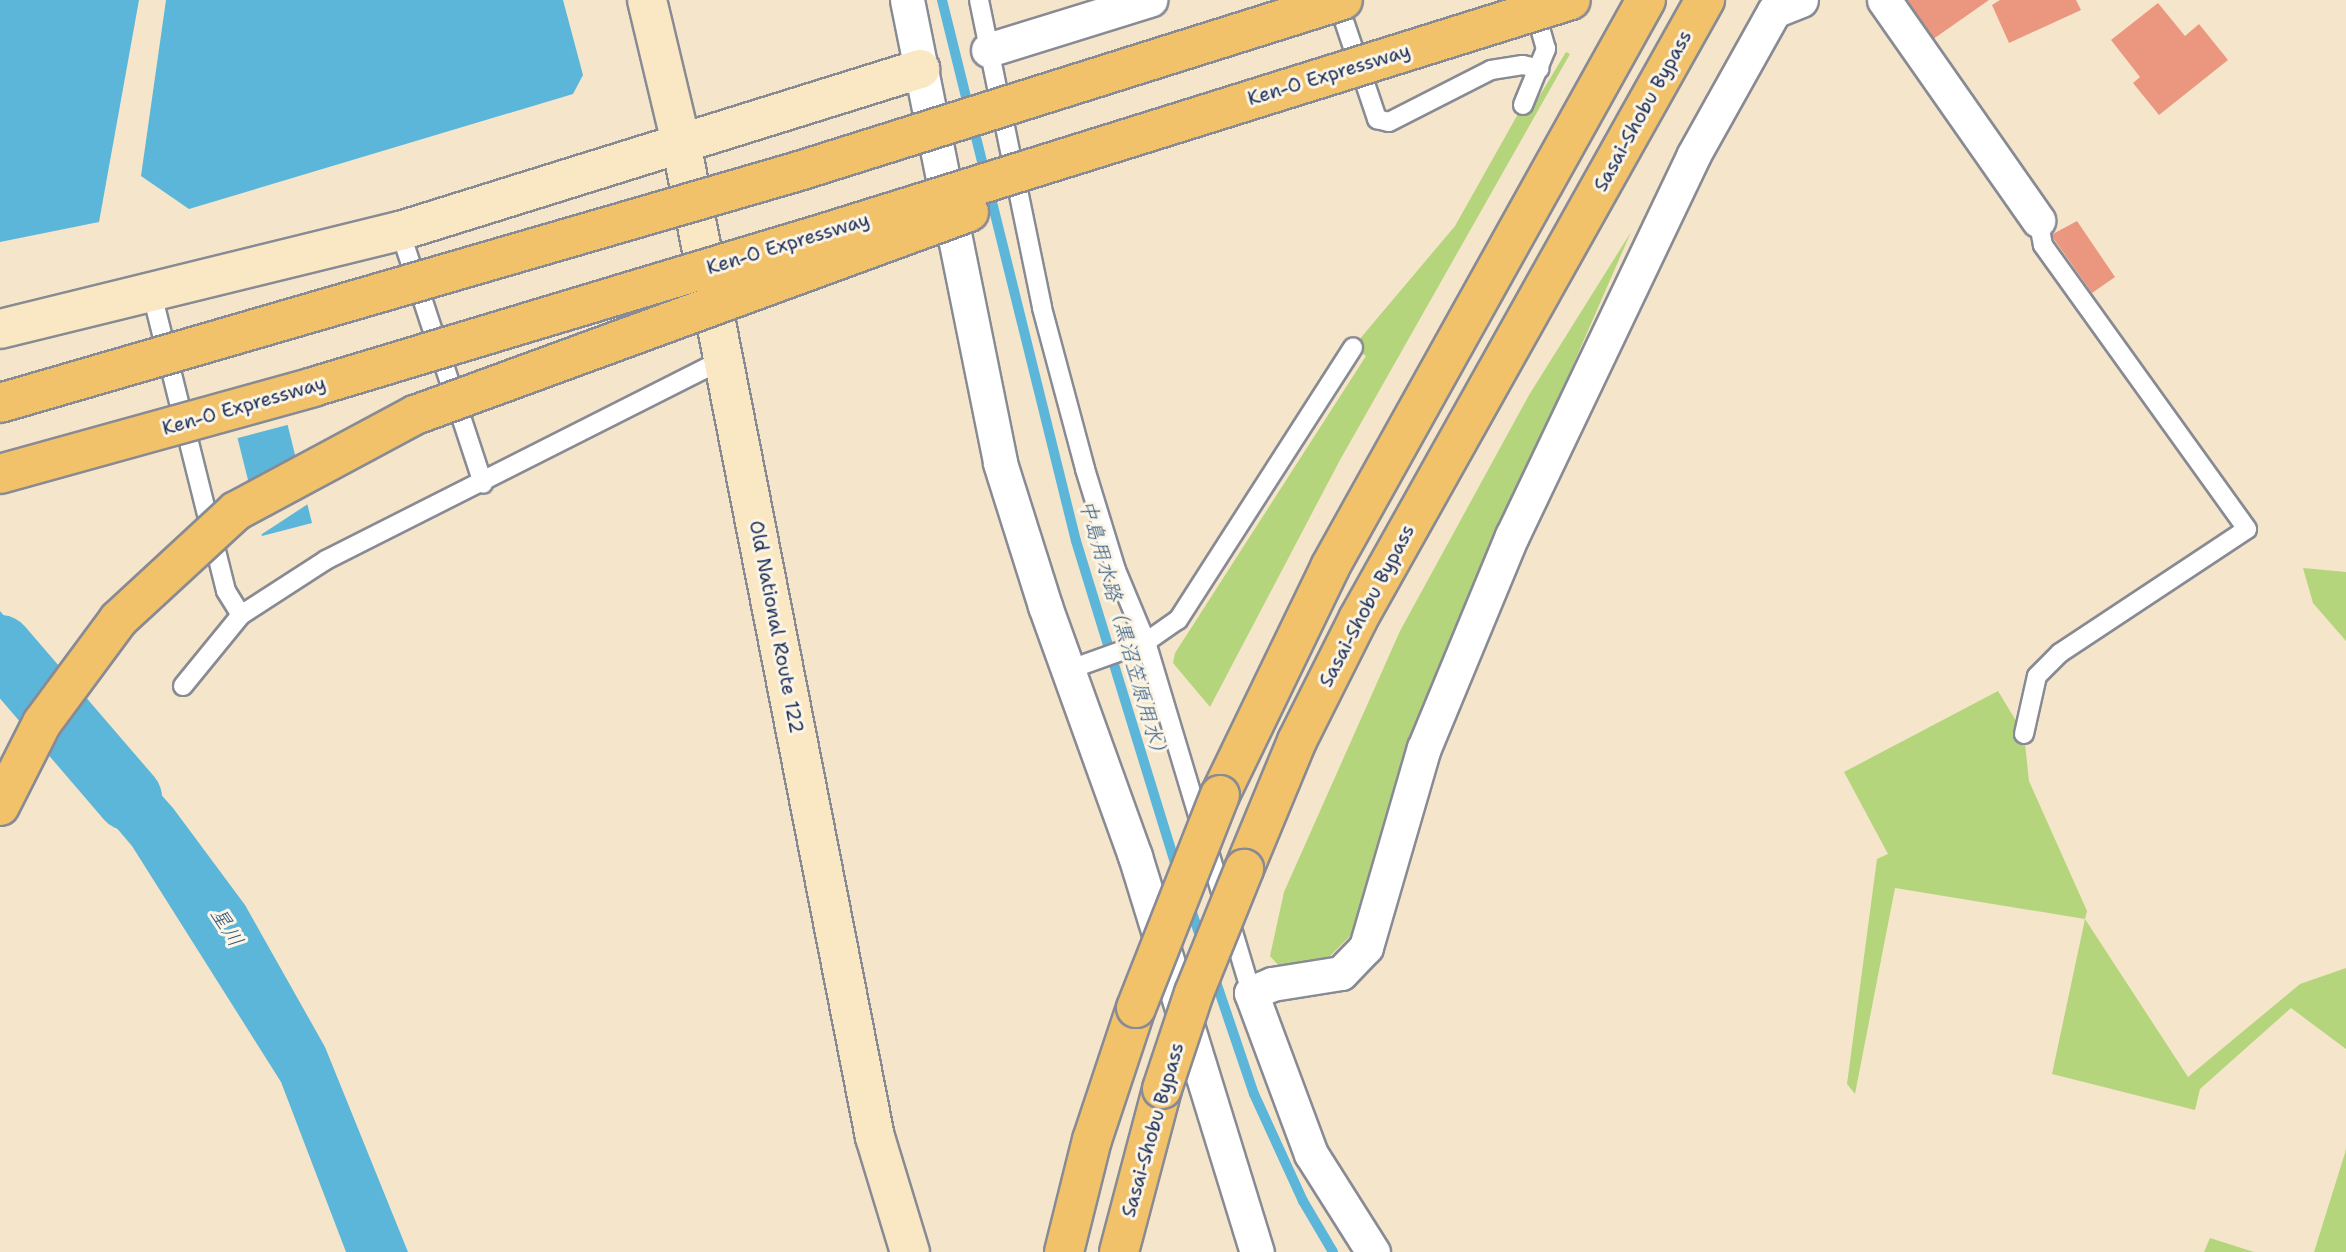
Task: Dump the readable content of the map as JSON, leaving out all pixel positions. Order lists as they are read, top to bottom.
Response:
{
  "streets": {
    "highway": ["Ken-O Expressway", "Sasai-Shobu Bypass"],
    "street": ["Old National Route 122"]
  },
  "water": ["中島用水路（黒沼笠原用水）", "星川"]
}
